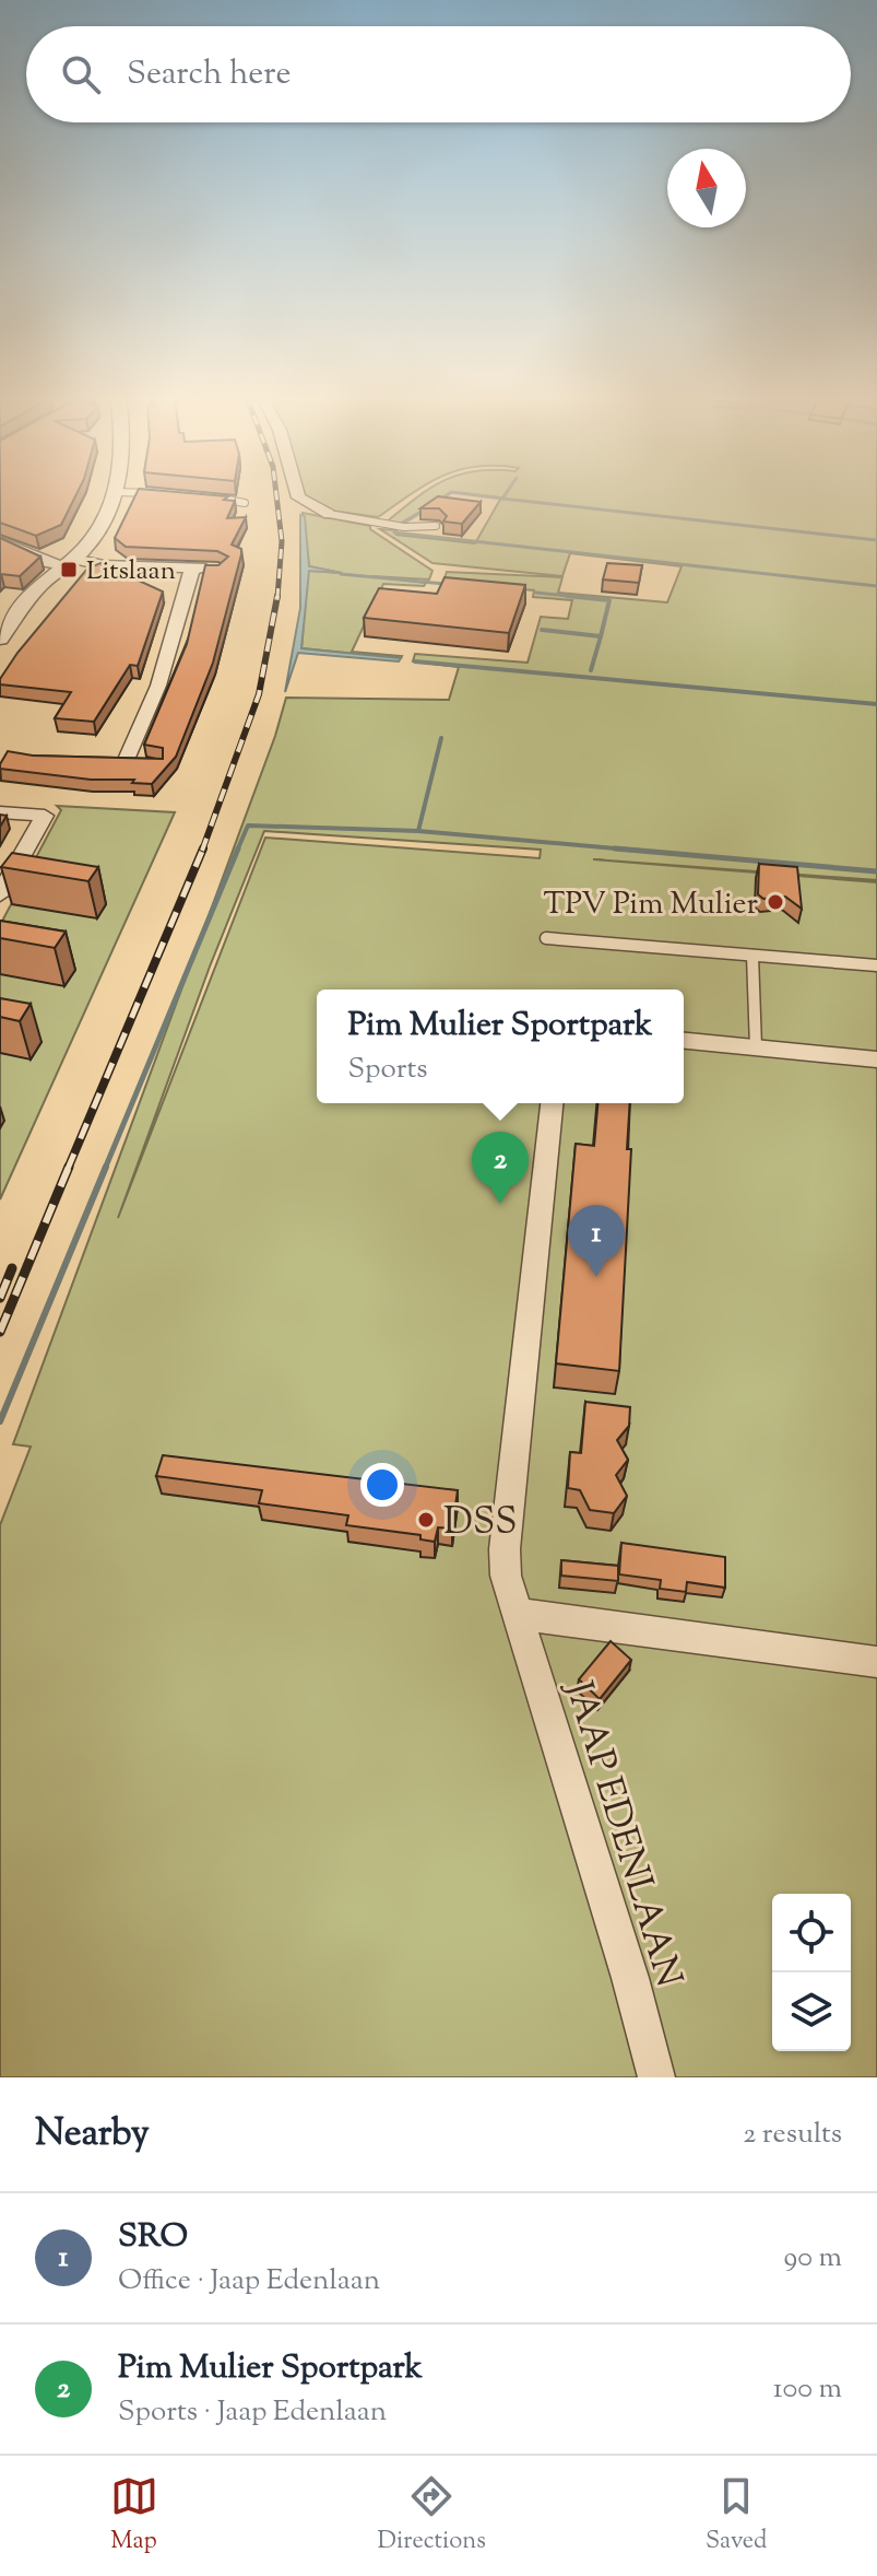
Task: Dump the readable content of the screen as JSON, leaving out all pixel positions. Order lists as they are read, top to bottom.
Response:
{
  "streets": {
    "street": ["JAAP EDENLAAN"]
  },
  "places": {
    "transit": ["Litslaan"],
    "other": ["TPV Pim Mulier", "DSS"]
  },
  "north": "top",
  "page": {
    "search": "Search here",
    "popup": ["Pim Mulier Sportpark", "Sports"],
    "pins": ["2", "1"],
    "heading": ["Nearby", "2 results"],
    "list": [
      {
        "mark": "1",
        "name": "SRO",
        "note": "Office · Jaap Edenlaan",
        "value": "90 m"
      },
      {
        "mark": "2",
        "name": "Pim Mulier Sportpark",
        "note": "Sports · Jaap Edenlaan",
        "value": "100 m"
      }
    ],
    "nav": ["Map", "Directions", "Saved"]
  }
}
